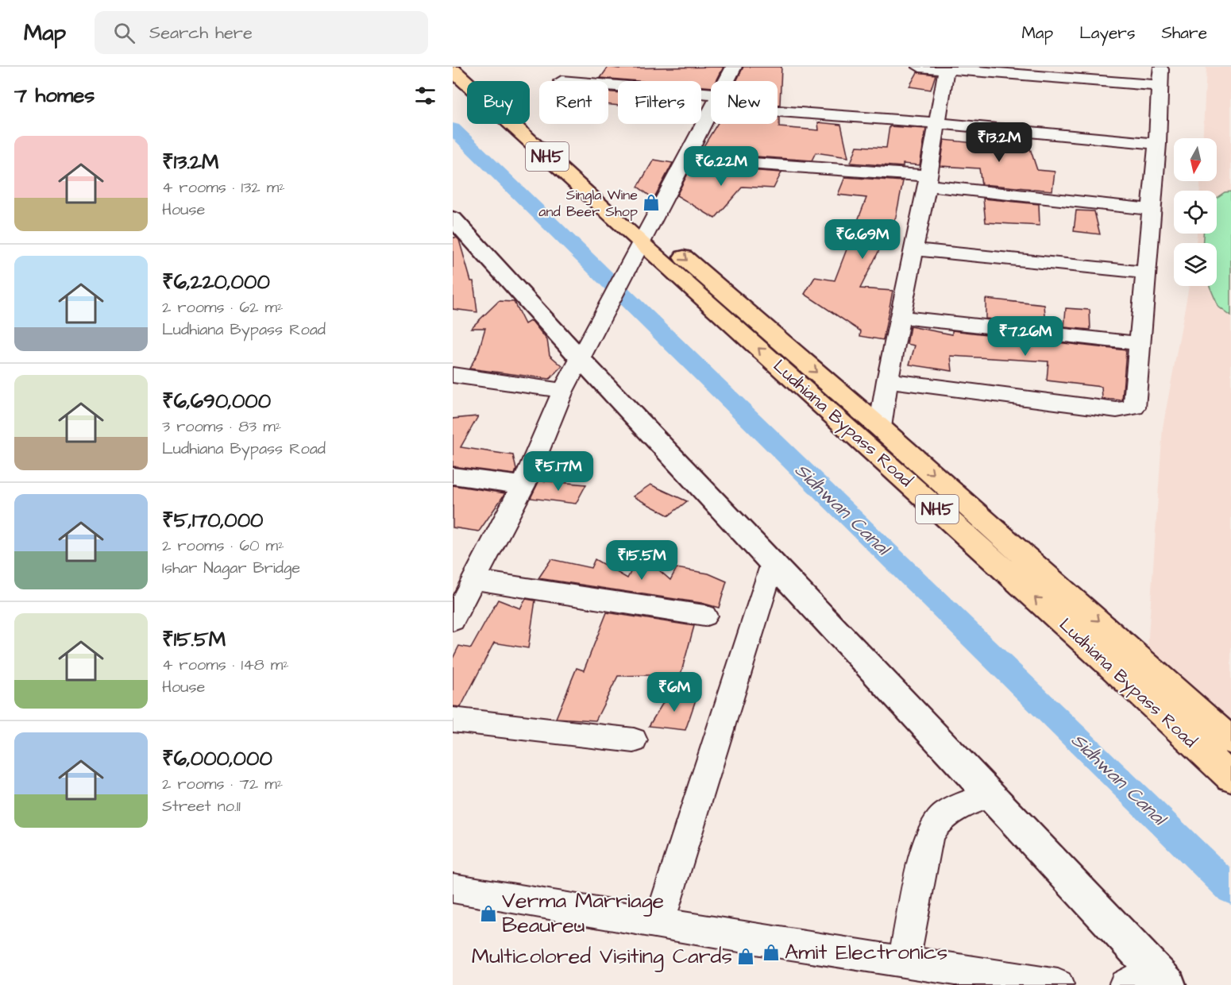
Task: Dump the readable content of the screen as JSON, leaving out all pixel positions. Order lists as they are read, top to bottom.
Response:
{
  "streets": {
    "highway": ["NH5", "Ludhiana Bypass Road"]
  },
  "water": ["Sidhwan Canal"],
  "places": {
    "shop": [
      "Singla Wine and Beer Shop",
      "Verma Marriage Beaureu",
      "Amit Electronics",
      "Multicolored Visiting Cards"
    ]
  },
  "north": "bottom",
  "page": {
    "header": "Map",
    "search": "Search here",
    "nav": ["Map", "Layers", "Share"],
    "heading": "7 homes",
    "chip": [
      "Buy",
      "Rent",
      "Filters",
      "New"
    ],
    "price": [
      "₹13.2M",
      "₹6.22M",
      "₹6.69M",
      "₹7.26M",
      "₹5.17M",
      "₹15.5M",
      "₹6M"
    ],
    "list": [
      {
        "name": "₹13.2M",
        "note": "4 rooms · 132 m² · House"
      },
      {
        "name": "₹6,220,000",
        "note": "2 rooms · 62 m² · Ludhiana Bypass Road"
      },
      {
        "name": "₹6,690,000",
        "note": "3 rooms · 83 m² · Ludhiana Bypass Road"
      },
      {
        "name": "₹5,170,000",
        "note": "2 rooms · 60 m² · Ishar Nagar Bridge"
      },
      {
        "name": "₹15.5M",
        "note": "4 rooms · 148 m² · House"
      },
      {
        "name": "₹6,000,000",
        "note": "2 rooms · 72 m² · Street no.11"
      }
    ]
  }
}
